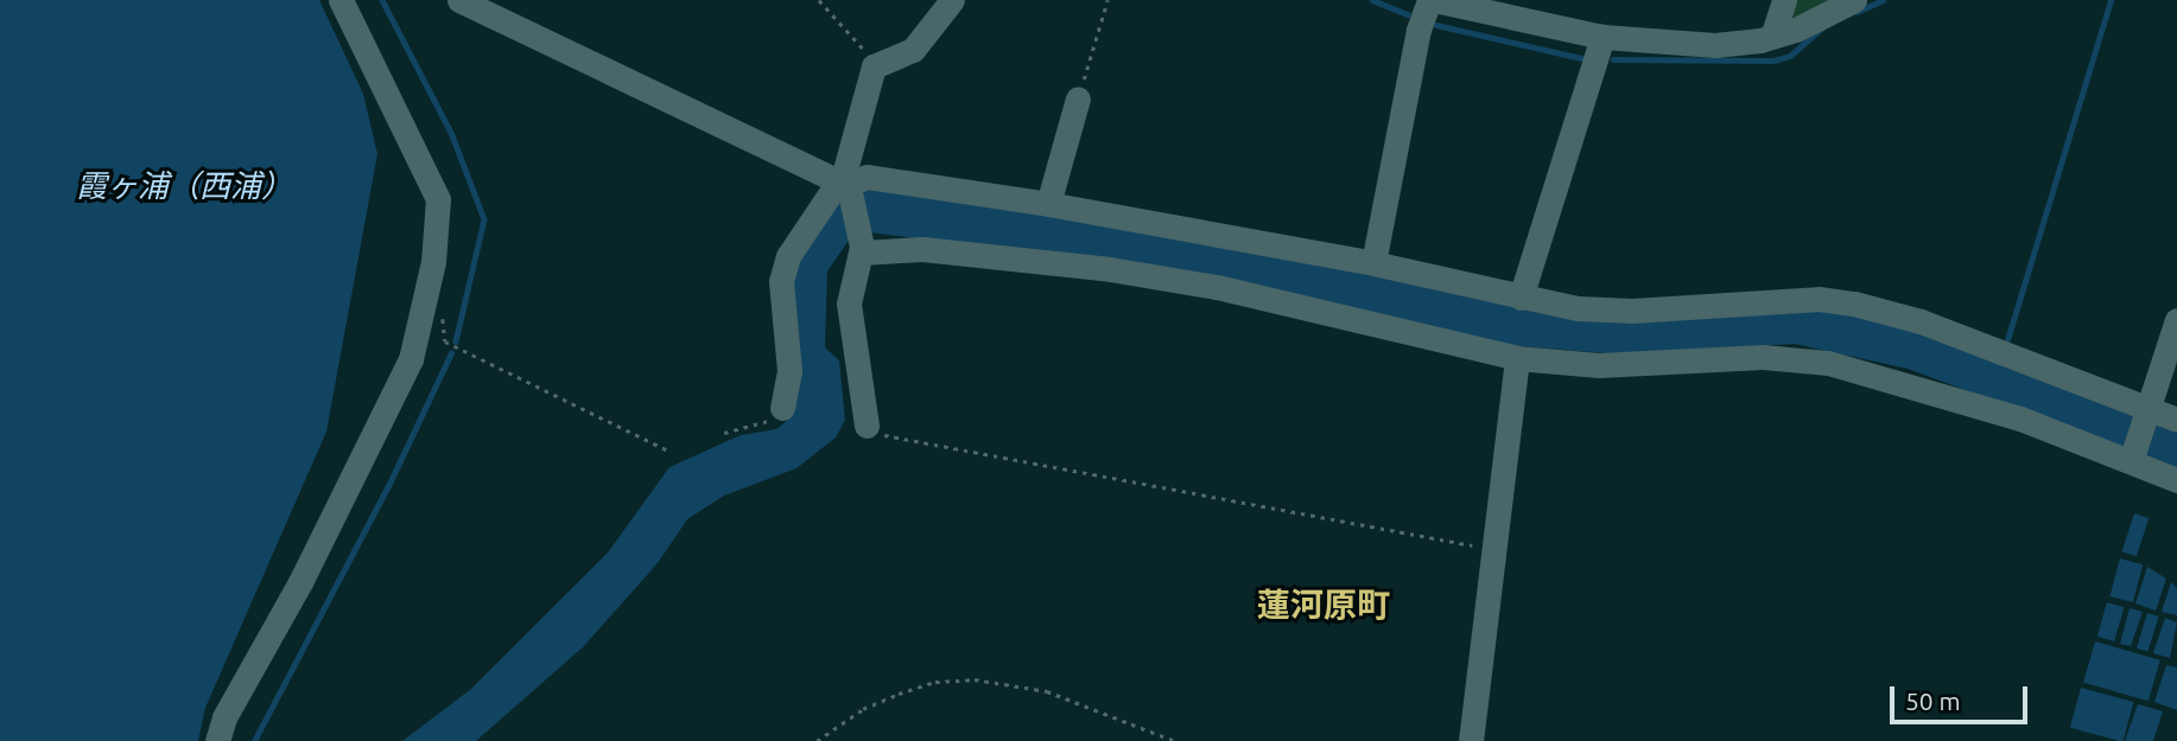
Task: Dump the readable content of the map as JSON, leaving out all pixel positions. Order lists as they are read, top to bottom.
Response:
{
  "districts": ["蓮河原町"],
  "water": ["霞ヶ浦（西浦）"],
  "scale_bar": "50 m"
}
